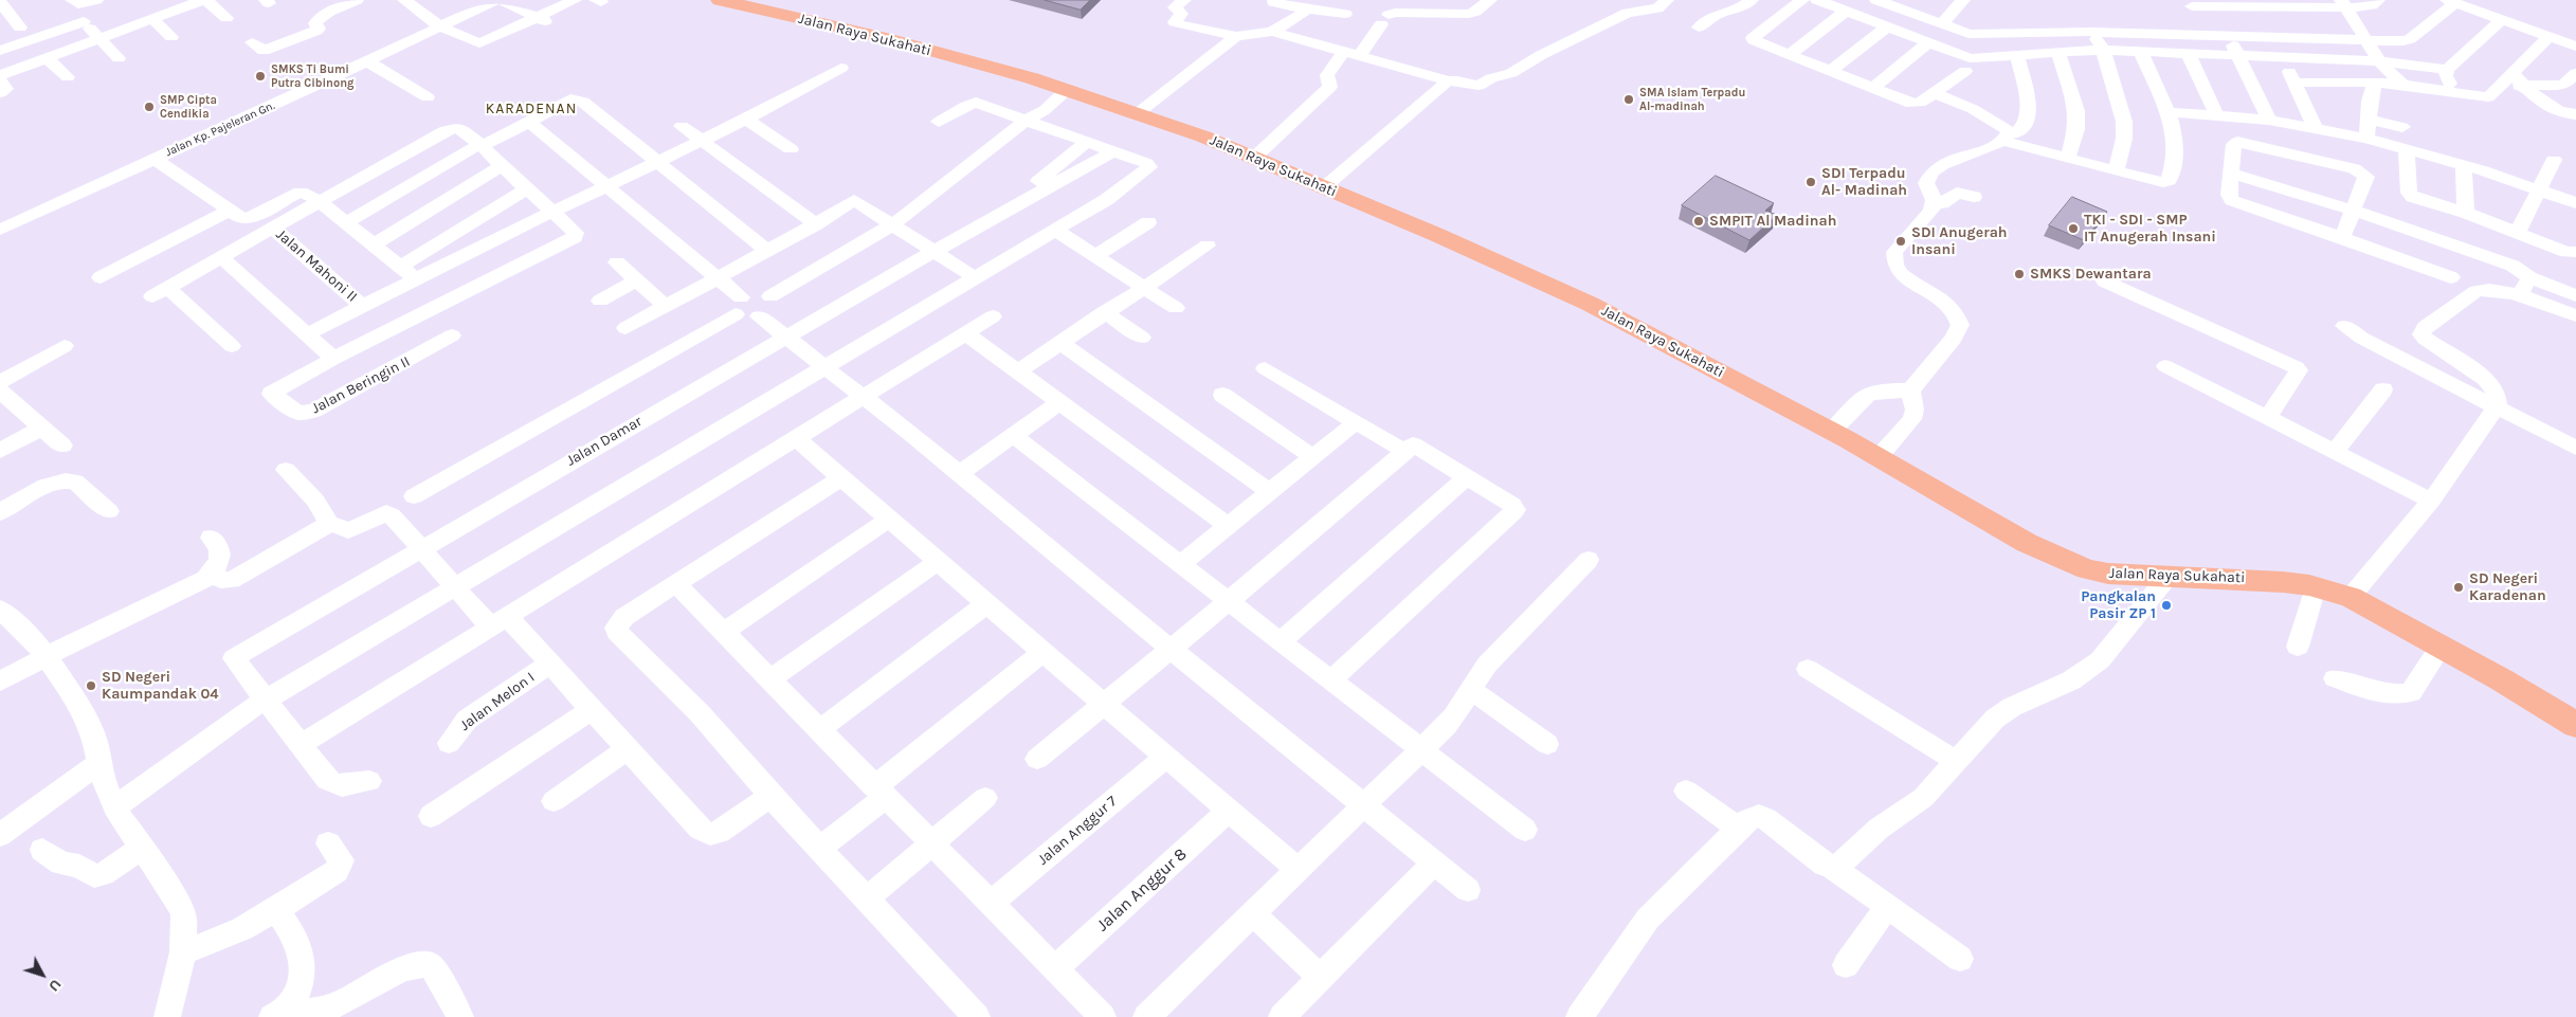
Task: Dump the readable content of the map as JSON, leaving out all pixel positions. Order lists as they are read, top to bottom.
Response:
{
  "streets": {
    "main road": ["Jalan Raya Sukahati"],
    "street": [
      "Jalan Kp. Pajeleran Gn.",
      "Jalan Mahoni II",
      "Jalan Beringin II",
      "Jalan Damar",
      "Jalan Melon I",
      "Jalan Anggur 7",
      "Jalan Anggur 8"
    ]
  },
  "districts": ["KARADENAN"],
  "places": [
    "SMKS Ti Bumi Putra Cibinong",
    "SMA Islam Terpadu Al-madinah",
    "SMP Cipta Cendikia",
    "SDI Terpadu Al- Madinah",
    "SMPIT Al Madinah",
    "TKI - SDI - SMP IT Anugerah Insani",
    "SDI Anugerah Insani",
    "SMKS Dewantara",
    "SD Negeri Karadenan",
    "Pangkalan Pasir ZP 1",
    "SD Negeri Kaumpandak 04"
  ],
  "north": "bottom right"
}
